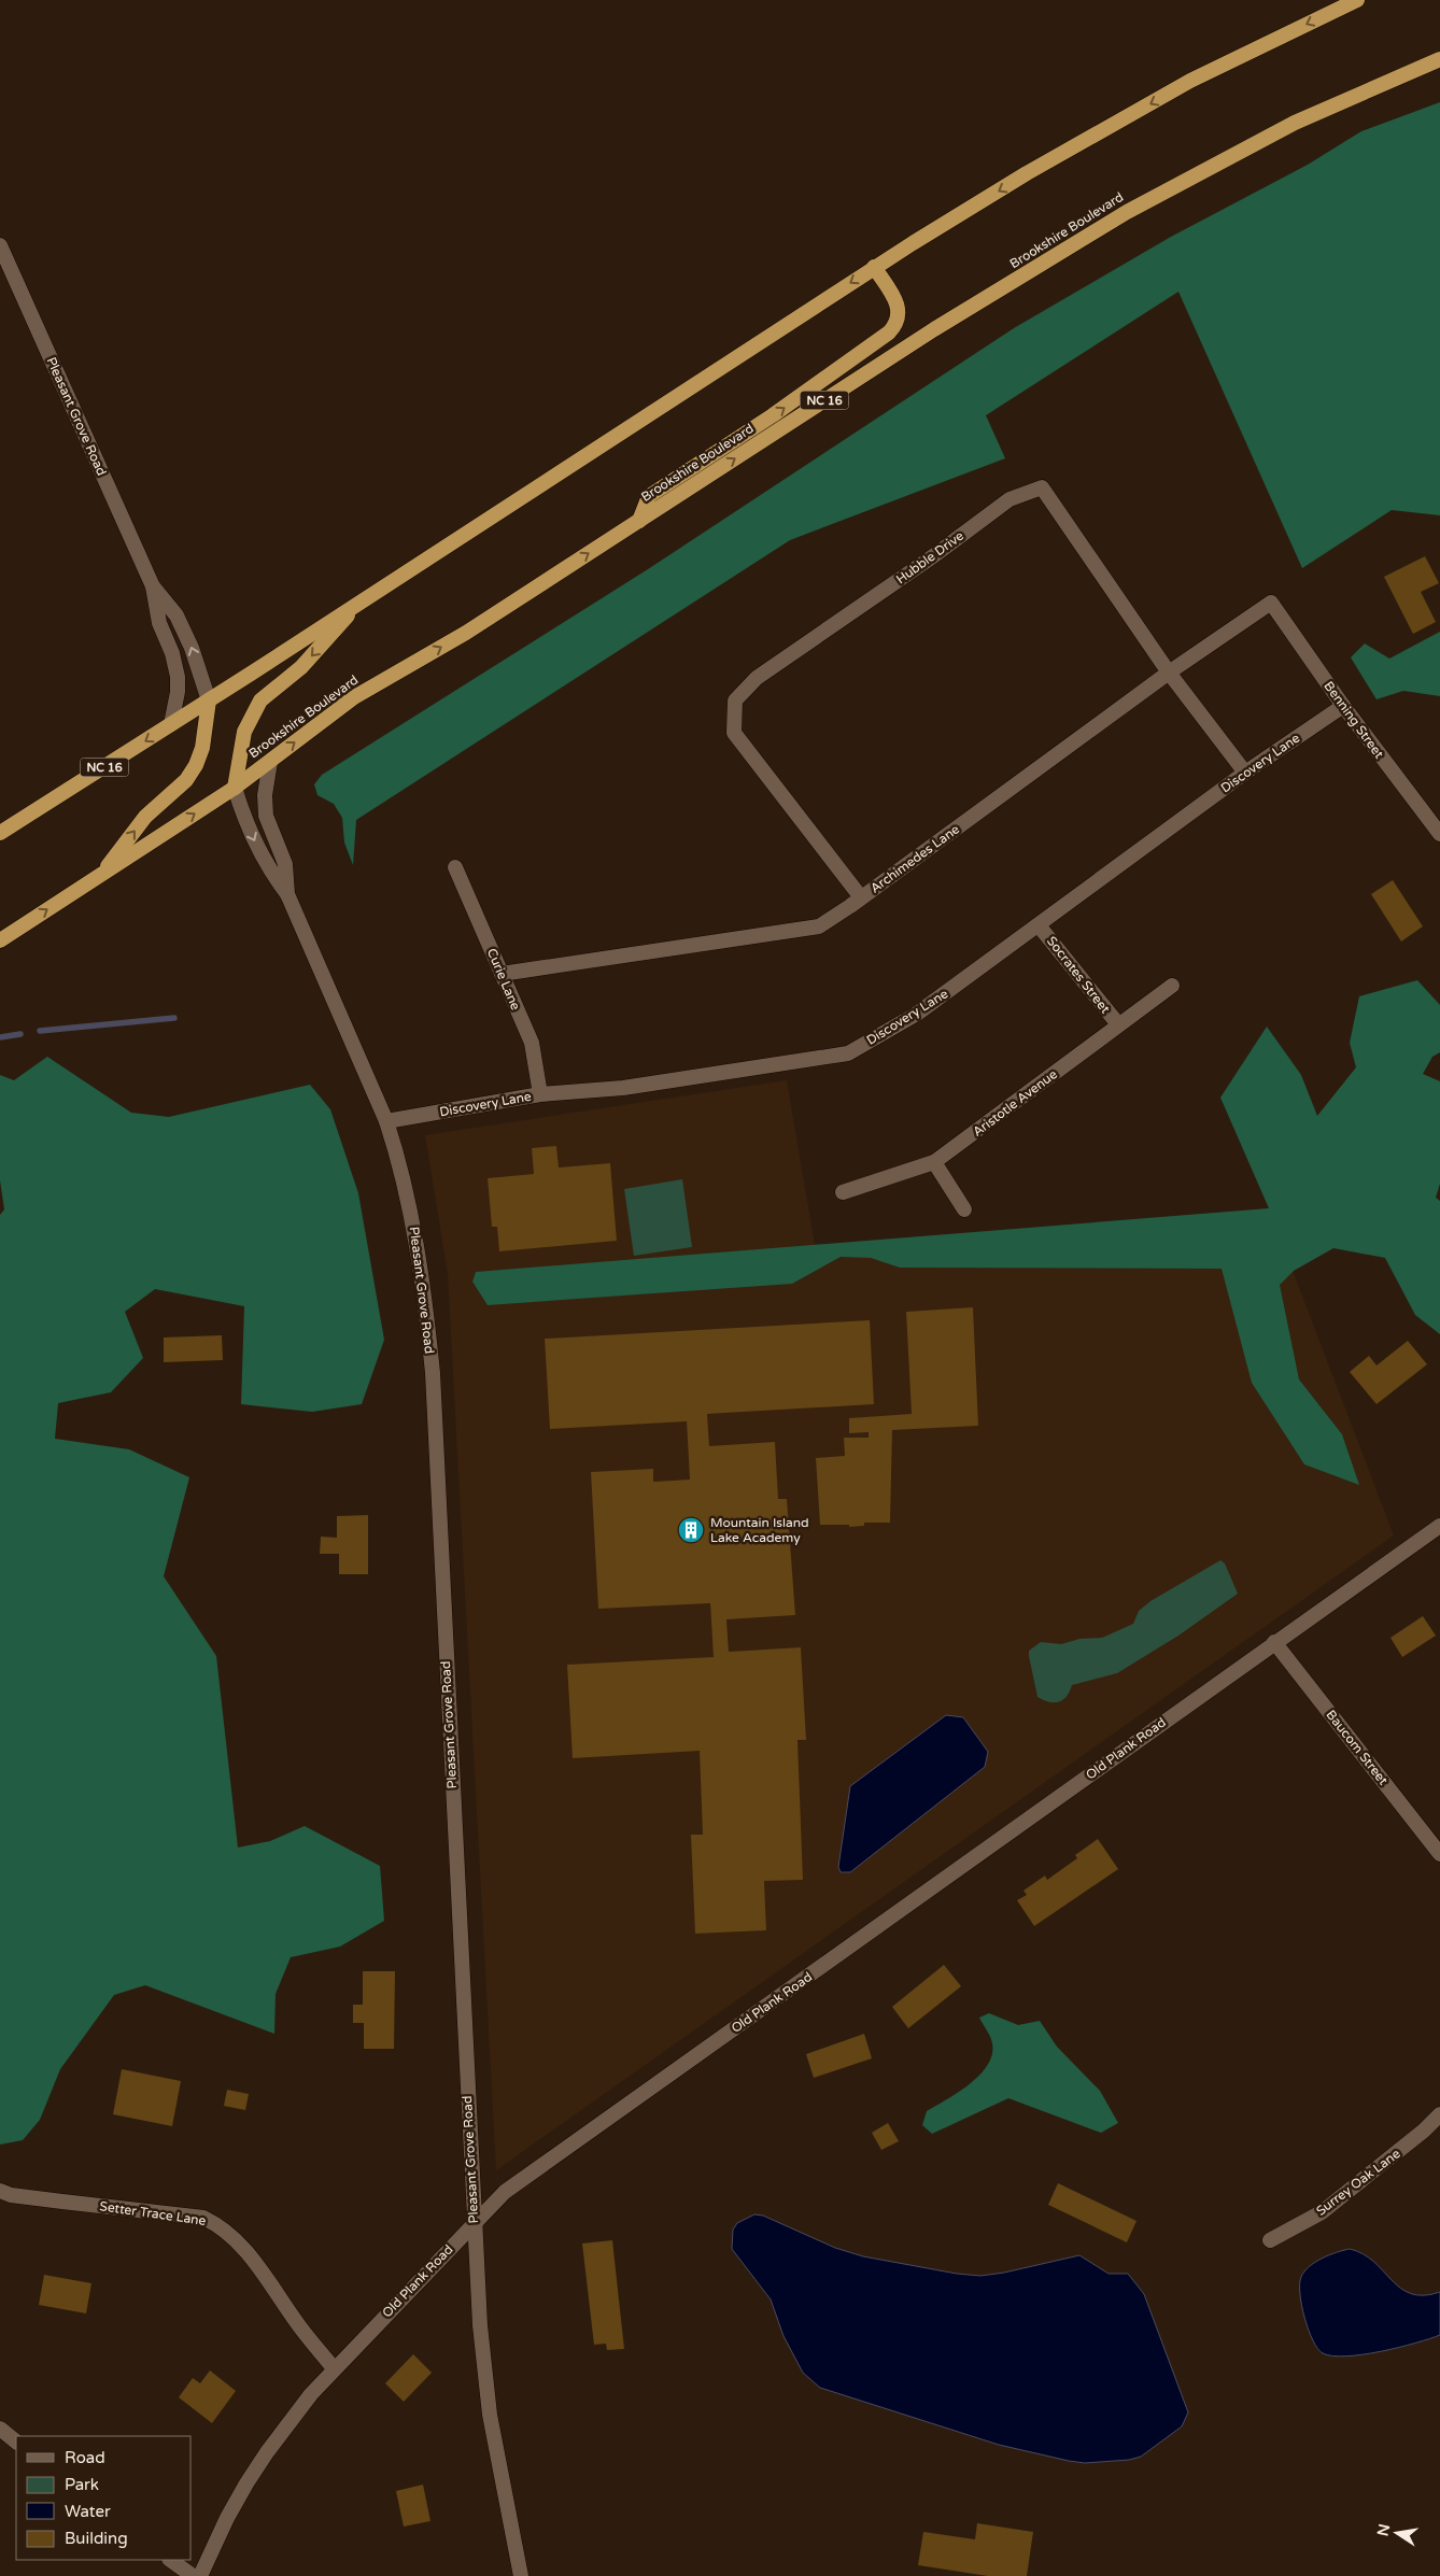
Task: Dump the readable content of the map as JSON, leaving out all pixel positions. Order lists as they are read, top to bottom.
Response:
{
  "streets": {
    "highway": ["Brookshire Boulevard", "NC 16"],
    "street": [
      "Pleasant Grove Road",
      "Hubble Drive",
      "Benning Street",
      "Discovery Lane",
      "Archimedes Lane",
      "Socrates Street",
      "Curie Lane",
      "Aristotle Avenue",
      "Baucom Street",
      "Old Plank Road",
      "Surrey Oak Lane",
      "Setter Trace Lane"
    ]
  },
  "crossings": [
    ["Brookshire Boulevard", "Pleasant Grove Road"],
    ["NC 16", "Pleasant Grove Road"],
    ["Pleasant Grove Road", "Discovery Lane"],
    ["Pleasant Grove Road", "Old Plank Road"],
    ["Hubble Drive", "Discovery Lane"],
    ["Hubble Drive", "Archimedes Lane"],
    ["Benning Street", "Discovery Lane"],
    ["Benning Street", "Archimedes Lane"],
    ["Discovery Lane", "Socrates Street"],
    ["Discovery Lane", "Curie Lane"],
    ["Archimedes Lane", "Curie Lane"],
    ["Socrates Street", "Aristotle Avenue"],
    ["Baucom Street", "Old Plank Road"],
    ["Old Plank Road", "Setter Trace Lane"]
  ],
  "places": {
    "building": ["Mountain Island Lake Academy"]
  },
  "legend": [
    "Road",
    "Park",
    "Water",
    "Building"
  ],
  "north": "left"
}
